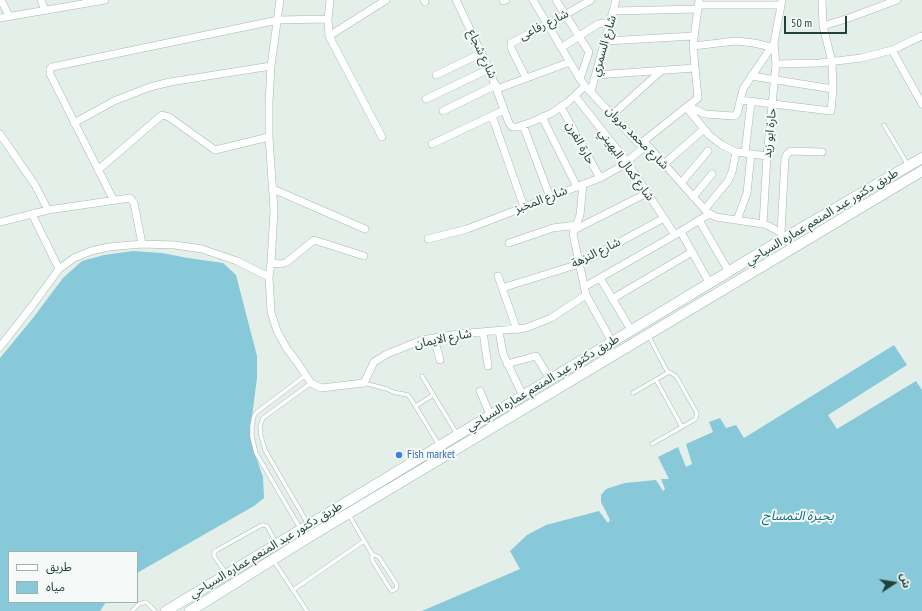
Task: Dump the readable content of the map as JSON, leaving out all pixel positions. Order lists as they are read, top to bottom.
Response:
{
  "streets": {
    "main road": ["طريق دكتور عبد المنعم عماره السياحي"],
    "street": [
      "شارع رفاعى",
      "شارع السمري",
      "شارع شجاع",
      "حارة ابو زيد",
      "شارع محمد مروان",
      "حارة الفرن",
      "شارع كمال البهيني",
      "شارع المخبز",
      "شارع النزهة",
      "شارع الايمان"
    ]
  },
  "crossings": [
    ["شارع رفاعى", "شارع محمد مروان"],
    ["شارع السمري", "شارع محمد مروان"],
    ["شارع محمد مروان", "شارع المخبز"],
    ["حارة الفرن", "شارع المخبز"],
    ["شارع كمال البهيني", "شارع المخبز"],
    ["شارع كمال البهيني", "طريق دكتور عبد المنعم عماره السياحي"],
    ["شارع كمال البهيني", "شارع النزهة"]
  ],
  "water": ["بحيرة التمساح"],
  "places": ["Fish market"],
  "legend": ["طريق", "مياه"],
  "scale_bar": "50 m",
  "north": "right"
}
